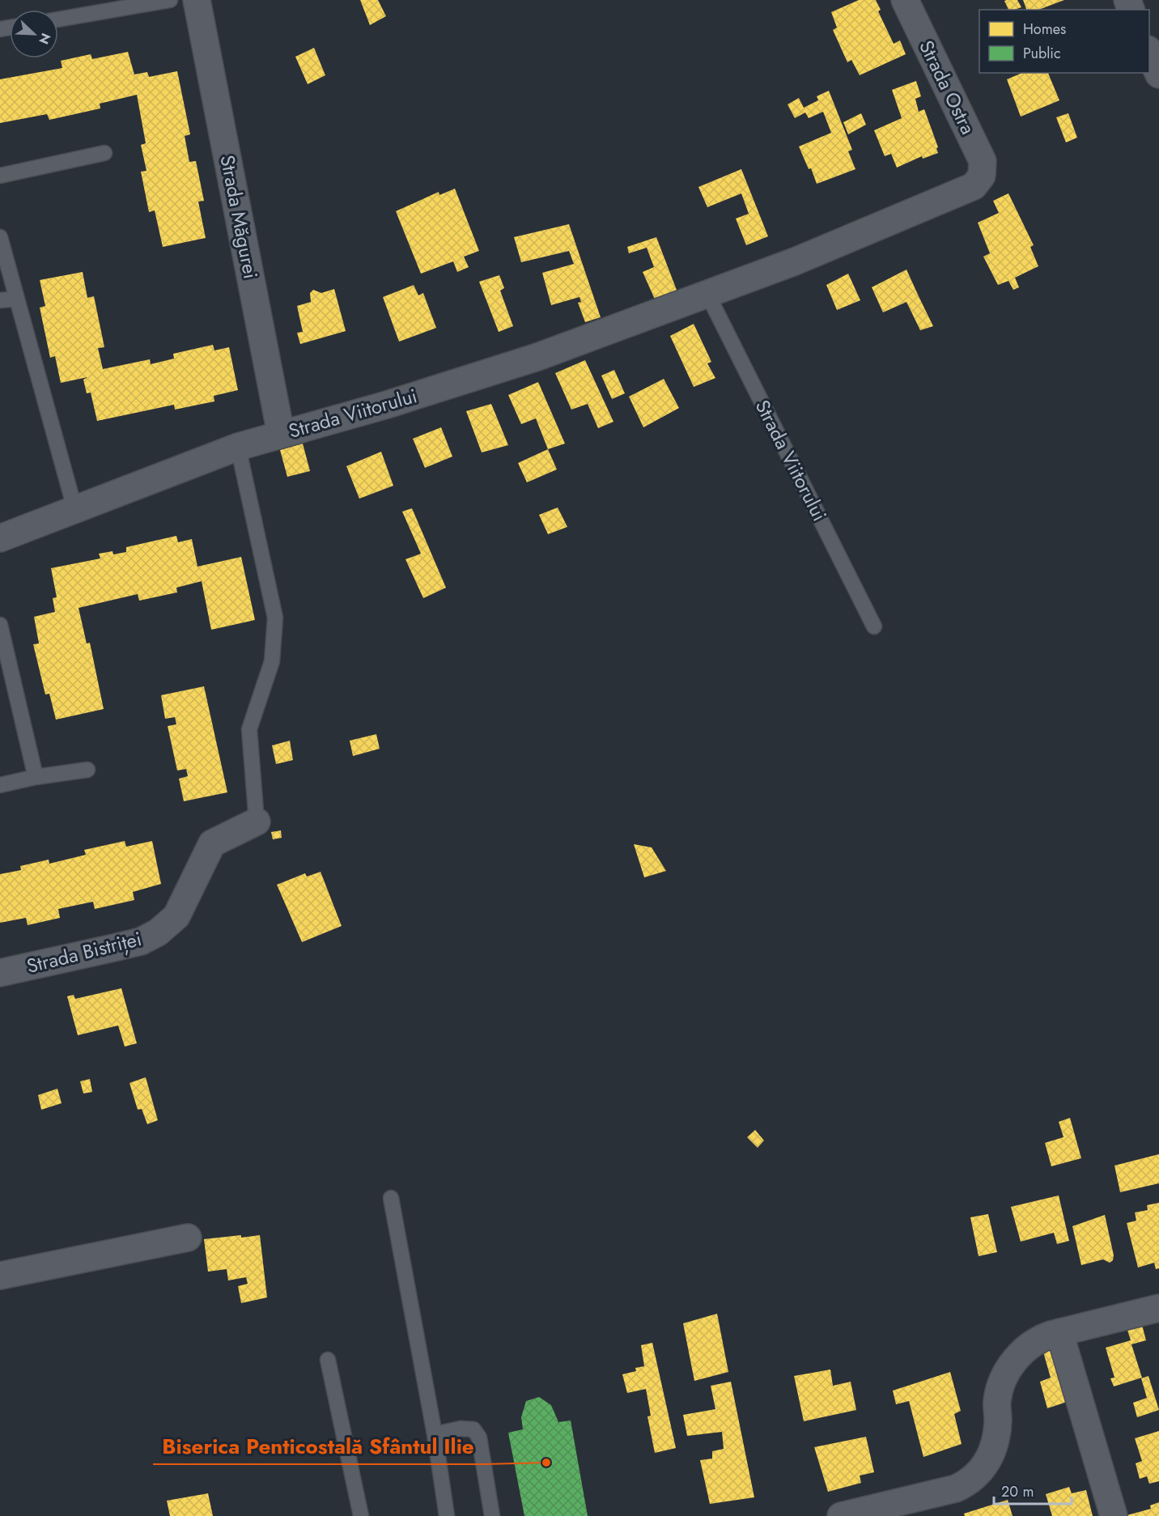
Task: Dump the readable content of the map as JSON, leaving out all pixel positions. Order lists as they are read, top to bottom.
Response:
{
  "streets": {
    "street": [
      "Strada Ostra",
      "Strada Măgurei",
      "Strada Viitorului",
      "Strada Bistriței"
    ]
  },
  "crossings": [
    ["Strada Ostra", "Strada Viitorului"],
    ["Strada Măgurei", "Strada Viitorului"]
  ],
  "places": ["Biserica Penticostală Sfântul Ilie"],
  "legend": ["Homes", "Public"],
  "scale_bar": "20 m",
  "north": "bottom right"
}
